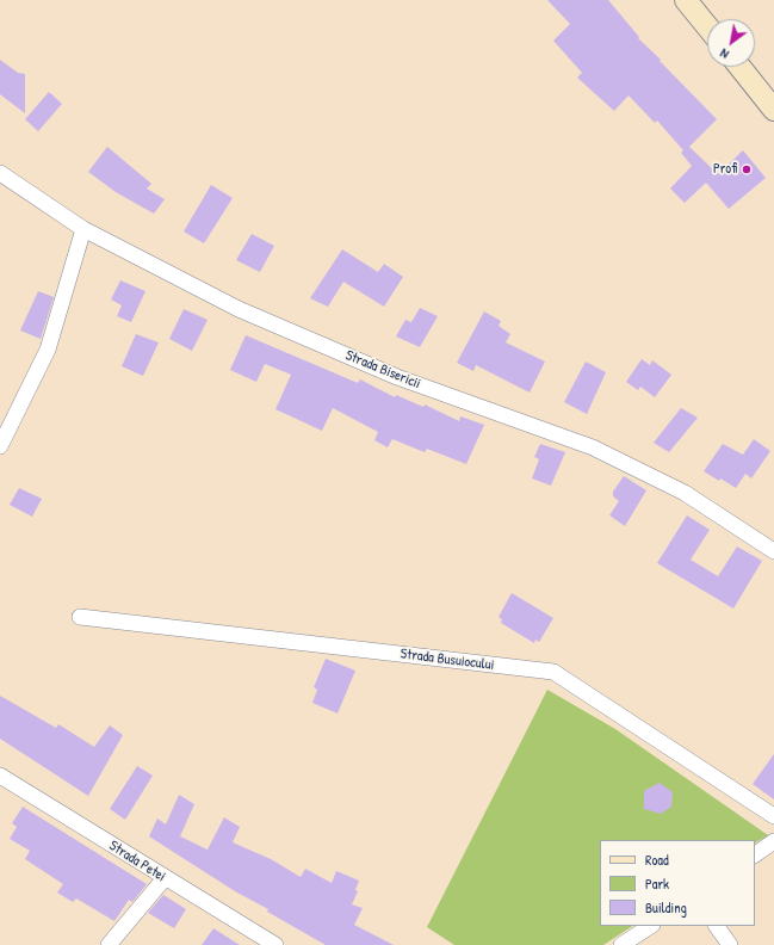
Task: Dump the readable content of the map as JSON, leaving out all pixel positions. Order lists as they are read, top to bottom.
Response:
{
  "streets": {
    "street": ["Strada Bisericii", "Strada Busuiocului", "Strada Petei"]
  },
  "places": ["Profi"],
  "legend": ["Road", "Park", "Building"],
  "north": "bottom left"
}
